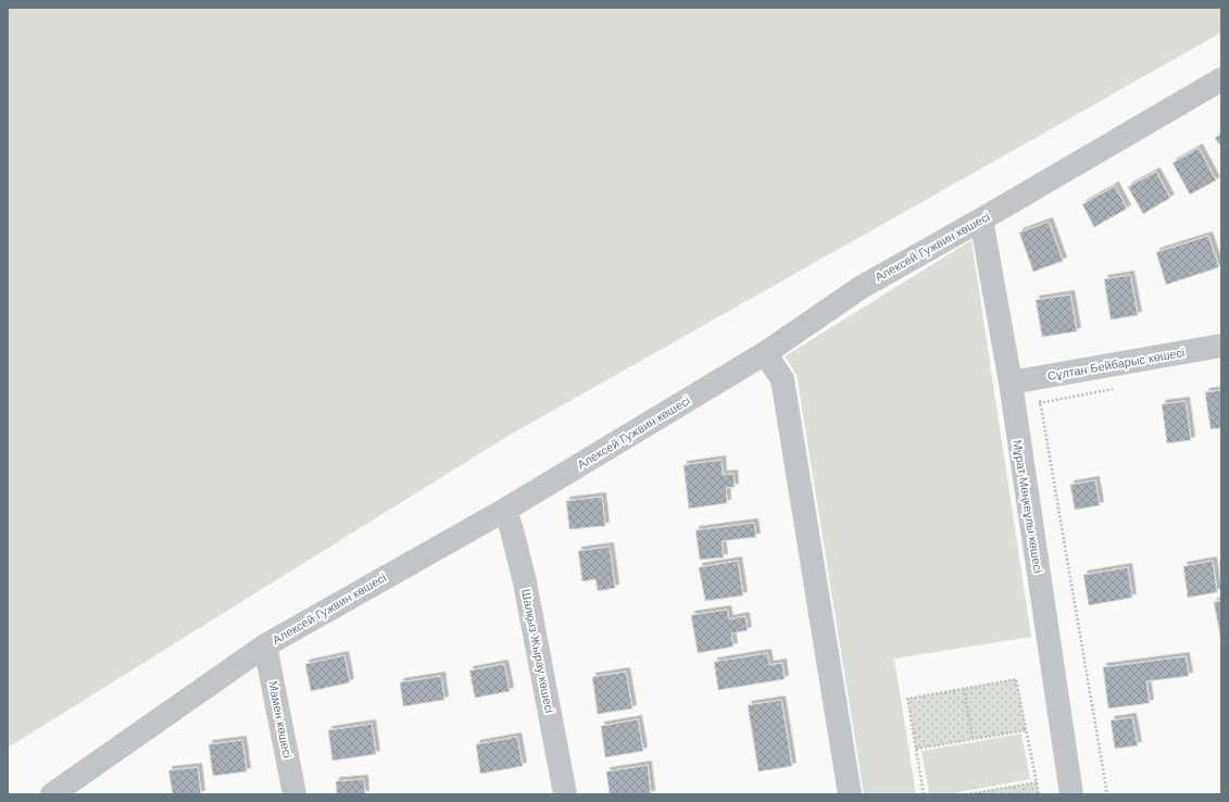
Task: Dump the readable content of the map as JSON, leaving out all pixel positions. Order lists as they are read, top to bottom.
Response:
{
  "streets": {
    "street": [
      "Алексей Гужвин көшесі",
      "Сұлтан Бейбарыс көшесі",
      "Мұрат Мөңкеұлы көшесі",
      "Шалқыз Жырау көшесі",
      "Мамен көшесі"
    ]
  },
  "crossings": [
    ["Алексей Гужвин көшесі", "Мұрат Мөңкеұлы көшесі"],
    ["Алексей Гужвин көшесі", "Шалқыз Жырау көшесі"],
    ["Алексей Гужвин көшесі", "Мамен көшесі"],
    ["Сұлтан Бейбарыс көшесі", "Мұрат Мөңкеұлы көшесі"]
  ]
}
